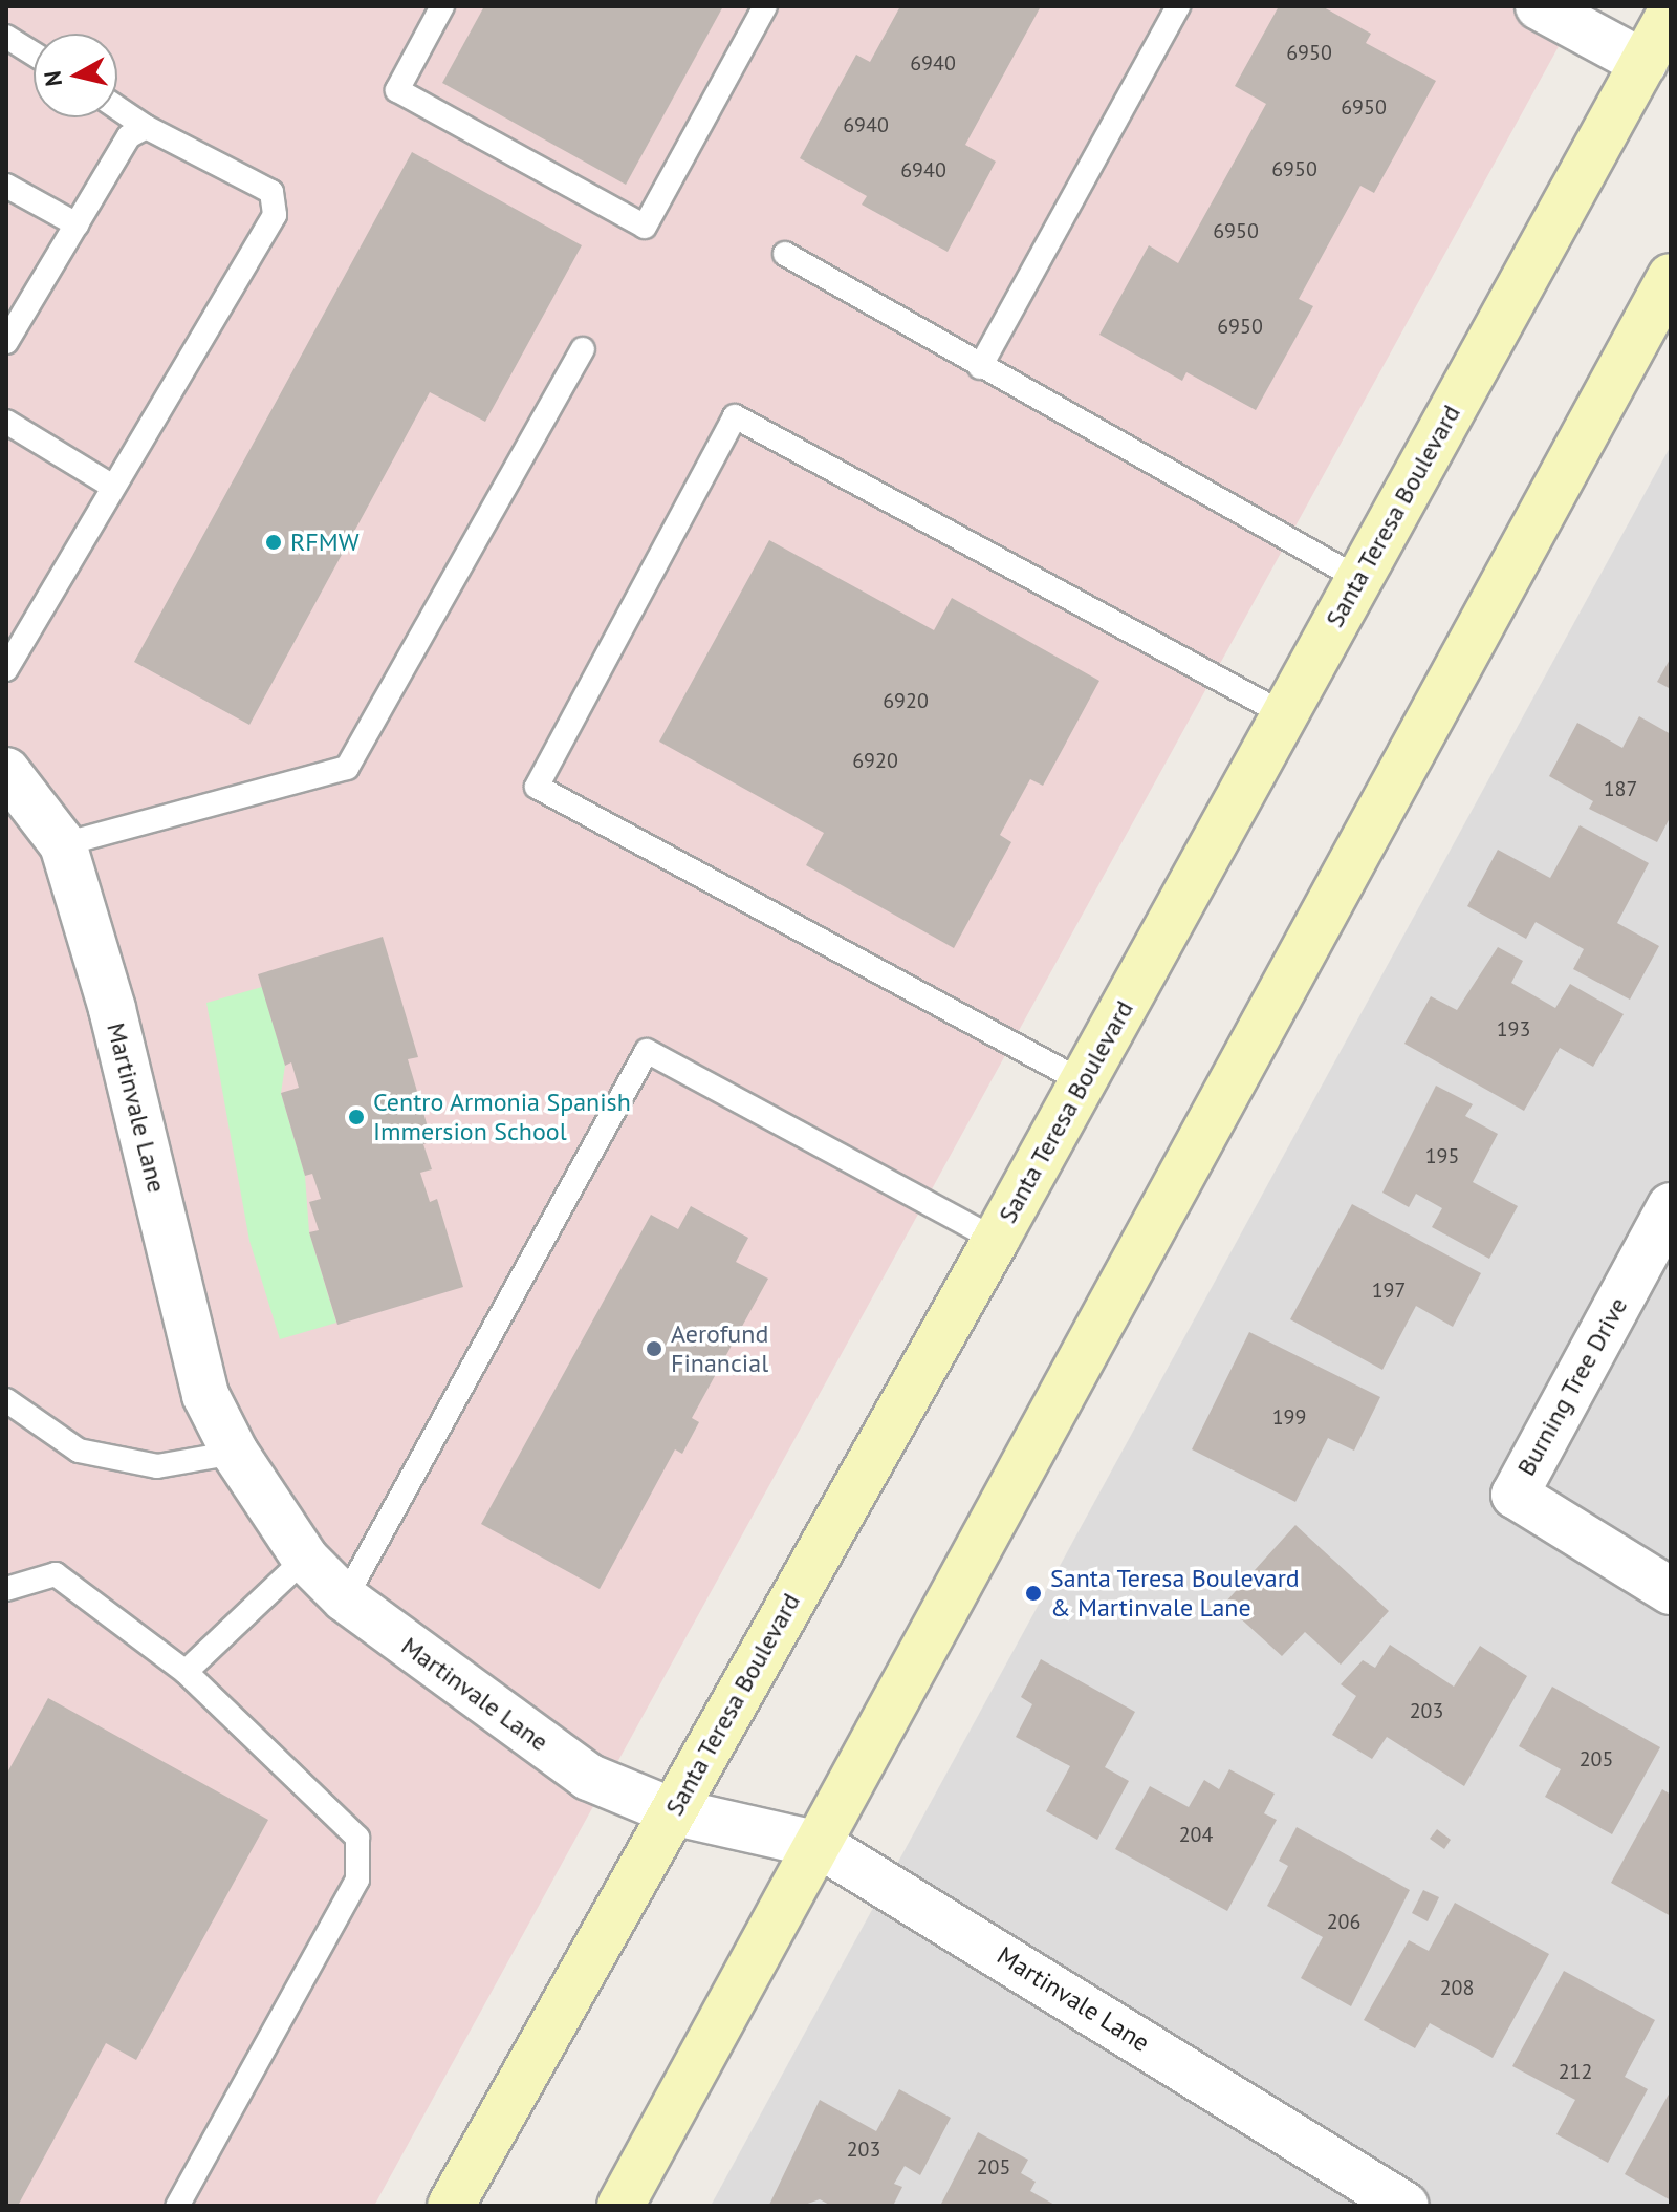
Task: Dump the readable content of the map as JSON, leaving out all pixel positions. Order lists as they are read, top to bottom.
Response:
{
  "streets": {
    "main road": ["Santa Teresa Boulevard"],
    "street": ["Martinvale Lane", "Burning Tree Drive"]
  },
  "crossings": [
    ["Santa Teresa Boulevard", "Martinvale Lane"]
  ],
  "places": [
    "RFMW",
    "Centro Armonia Spanish Immersion School",
    "Aerofund Financial",
    "Santa Teresa Boulevard & Martinvale Lane"
  ],
  "house_numbers": [
    "6950",
    "6940",
    "6950",
    "6940",
    "6950",
    "6940",
    "6950",
    "6950",
    "6920",
    "6920",
    "187",
    "193",
    "195",
    "197",
    "199",
    "203",
    "205",
    "204",
    "206",
    "208",
    "212",
    "203",
    "205"
  ],
  "north": "left"
}
